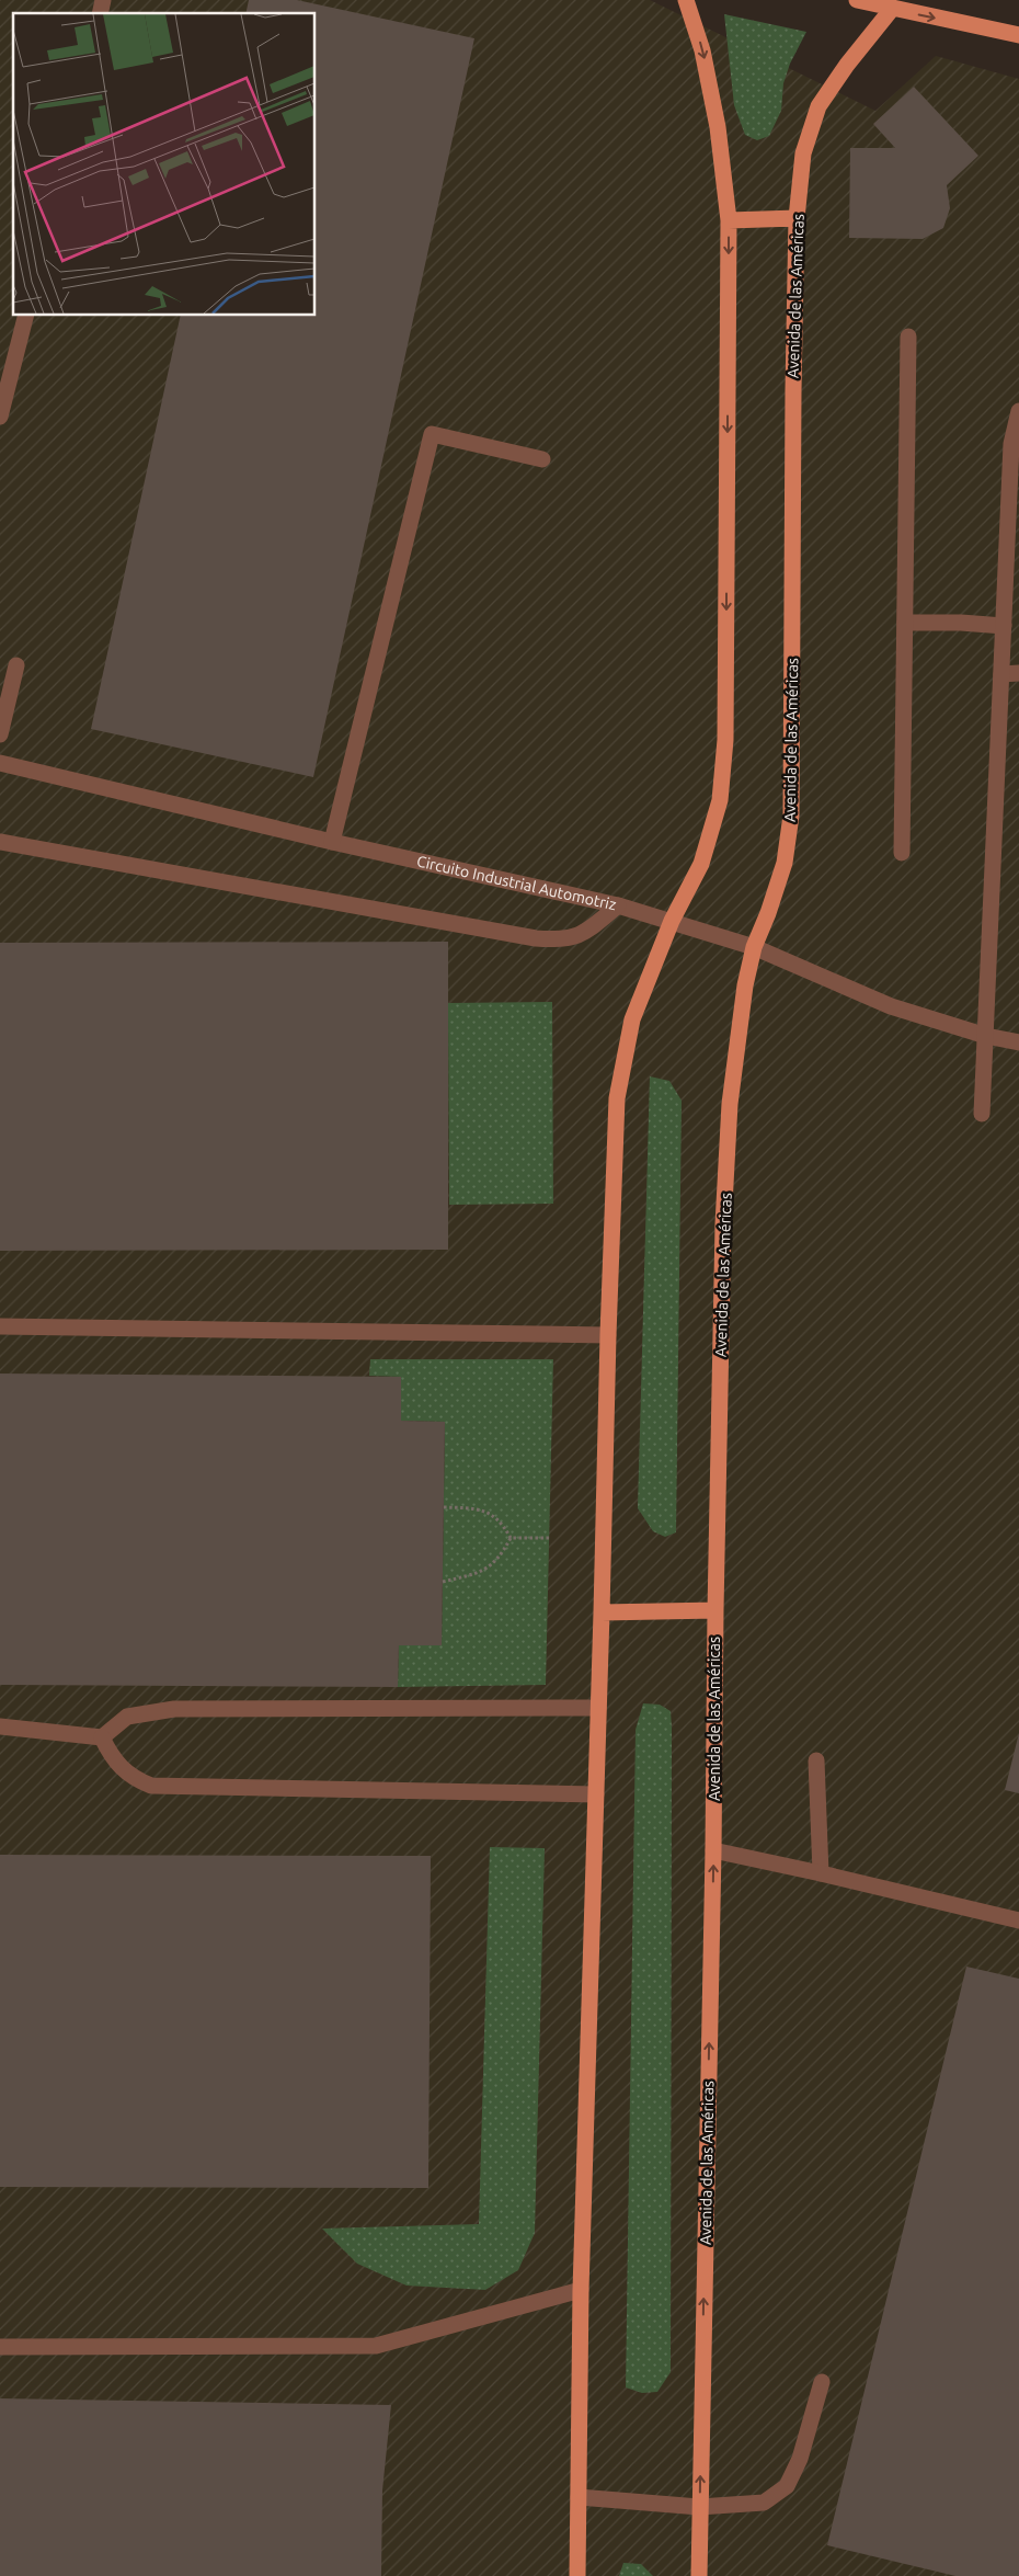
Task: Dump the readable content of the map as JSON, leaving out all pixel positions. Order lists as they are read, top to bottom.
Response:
{
  "streets": {
    "main road": ["Avenida de las Américas"],
    "street": ["Circuito Industrial Automotriz"]
  },
  "crossings": [
    ["Avenida de las Américas", "Circuito Industrial Automotriz"]
  ]
}
